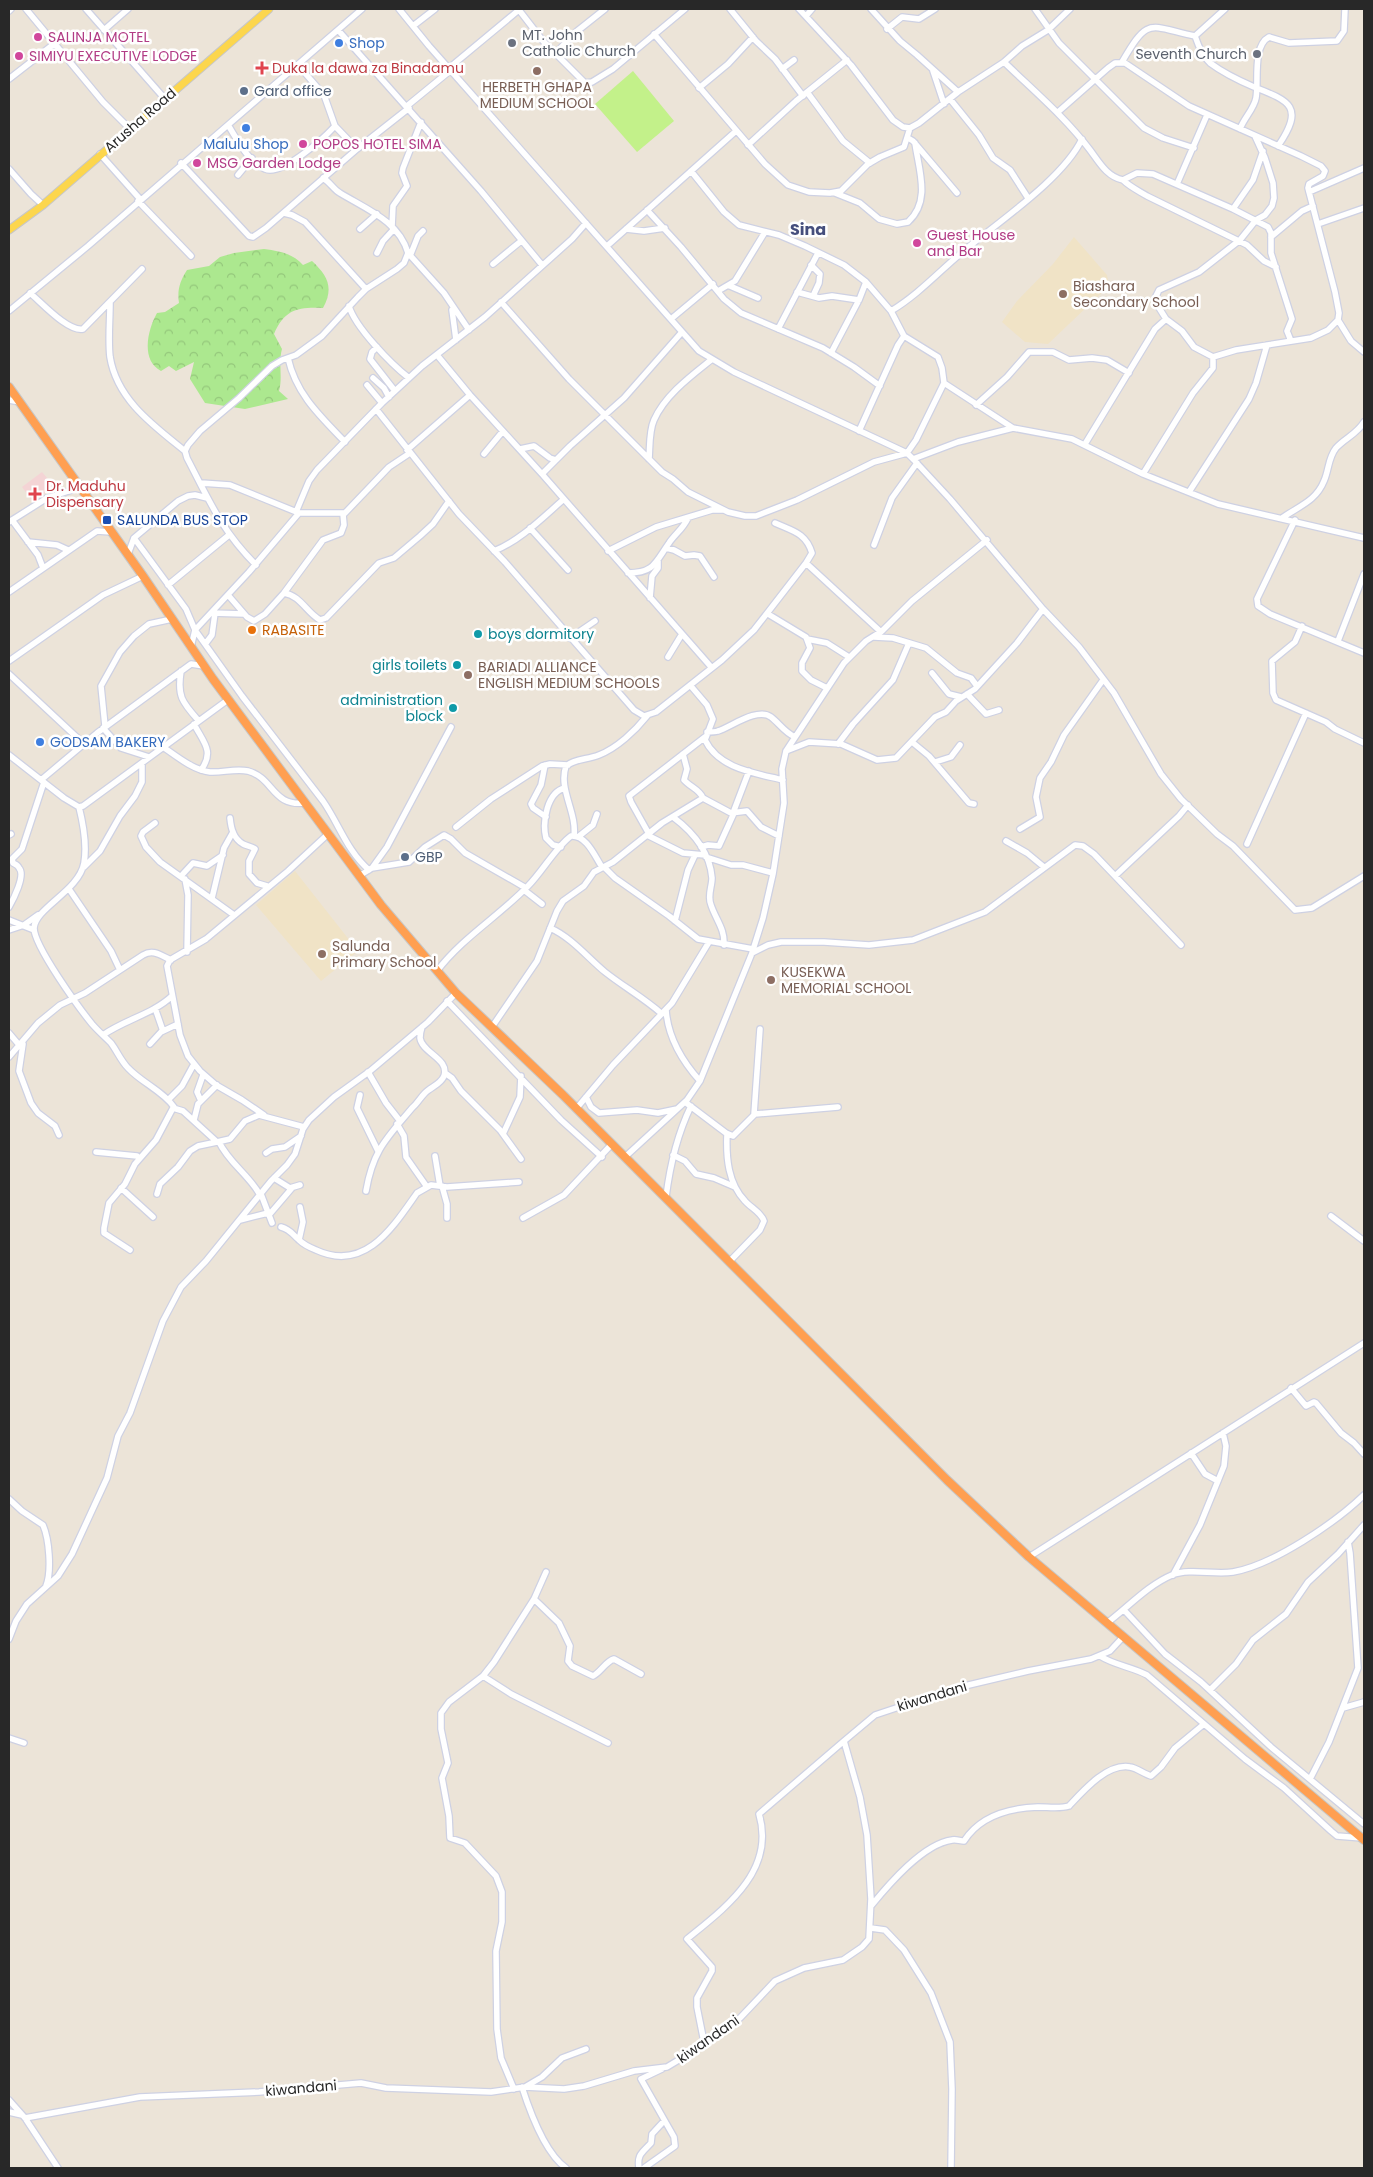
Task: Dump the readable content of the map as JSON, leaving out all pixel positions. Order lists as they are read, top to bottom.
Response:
{
  "streets": {
    "main road": ["Arusha Road"],
    "street": ["kiwandani"]
  },
  "districts": ["Sina"],
  "places": {
    "other": [
      "SALINJA MOTEL",
      "Shop",
      "MT. John Catholic Church",
      "Seventh Church",
      "SIMIYU EXECUTIVE LODGE",
      "HERBETH GHAPA MEDIUM SCHOOL",
      "Gard office",
      "Malulu Shop",
      "POPOS HOTEL SIMA",
      "MSG Garden Lodge",
      "Guest House and Bar",
      "Biashara Secondary School",
      "RABASITE",
      "boys dormitory",
      "girls toilets",
      "BARIADI ALLIANCE ENGLISH MEDIUM SCHOOLS",
      "administration block",
      "GODSAM BAKERY",
      "GBP",
      "Salunda Primary School",
      "KUSEKWA MEMORIAL SCHOOL"
    ],
    "health": ["Duka la dawa za Binadamu", "Dr. Maduhu Dispensary"],
    "transit": ["SALUNDA BUS STOP"]
  }
}
